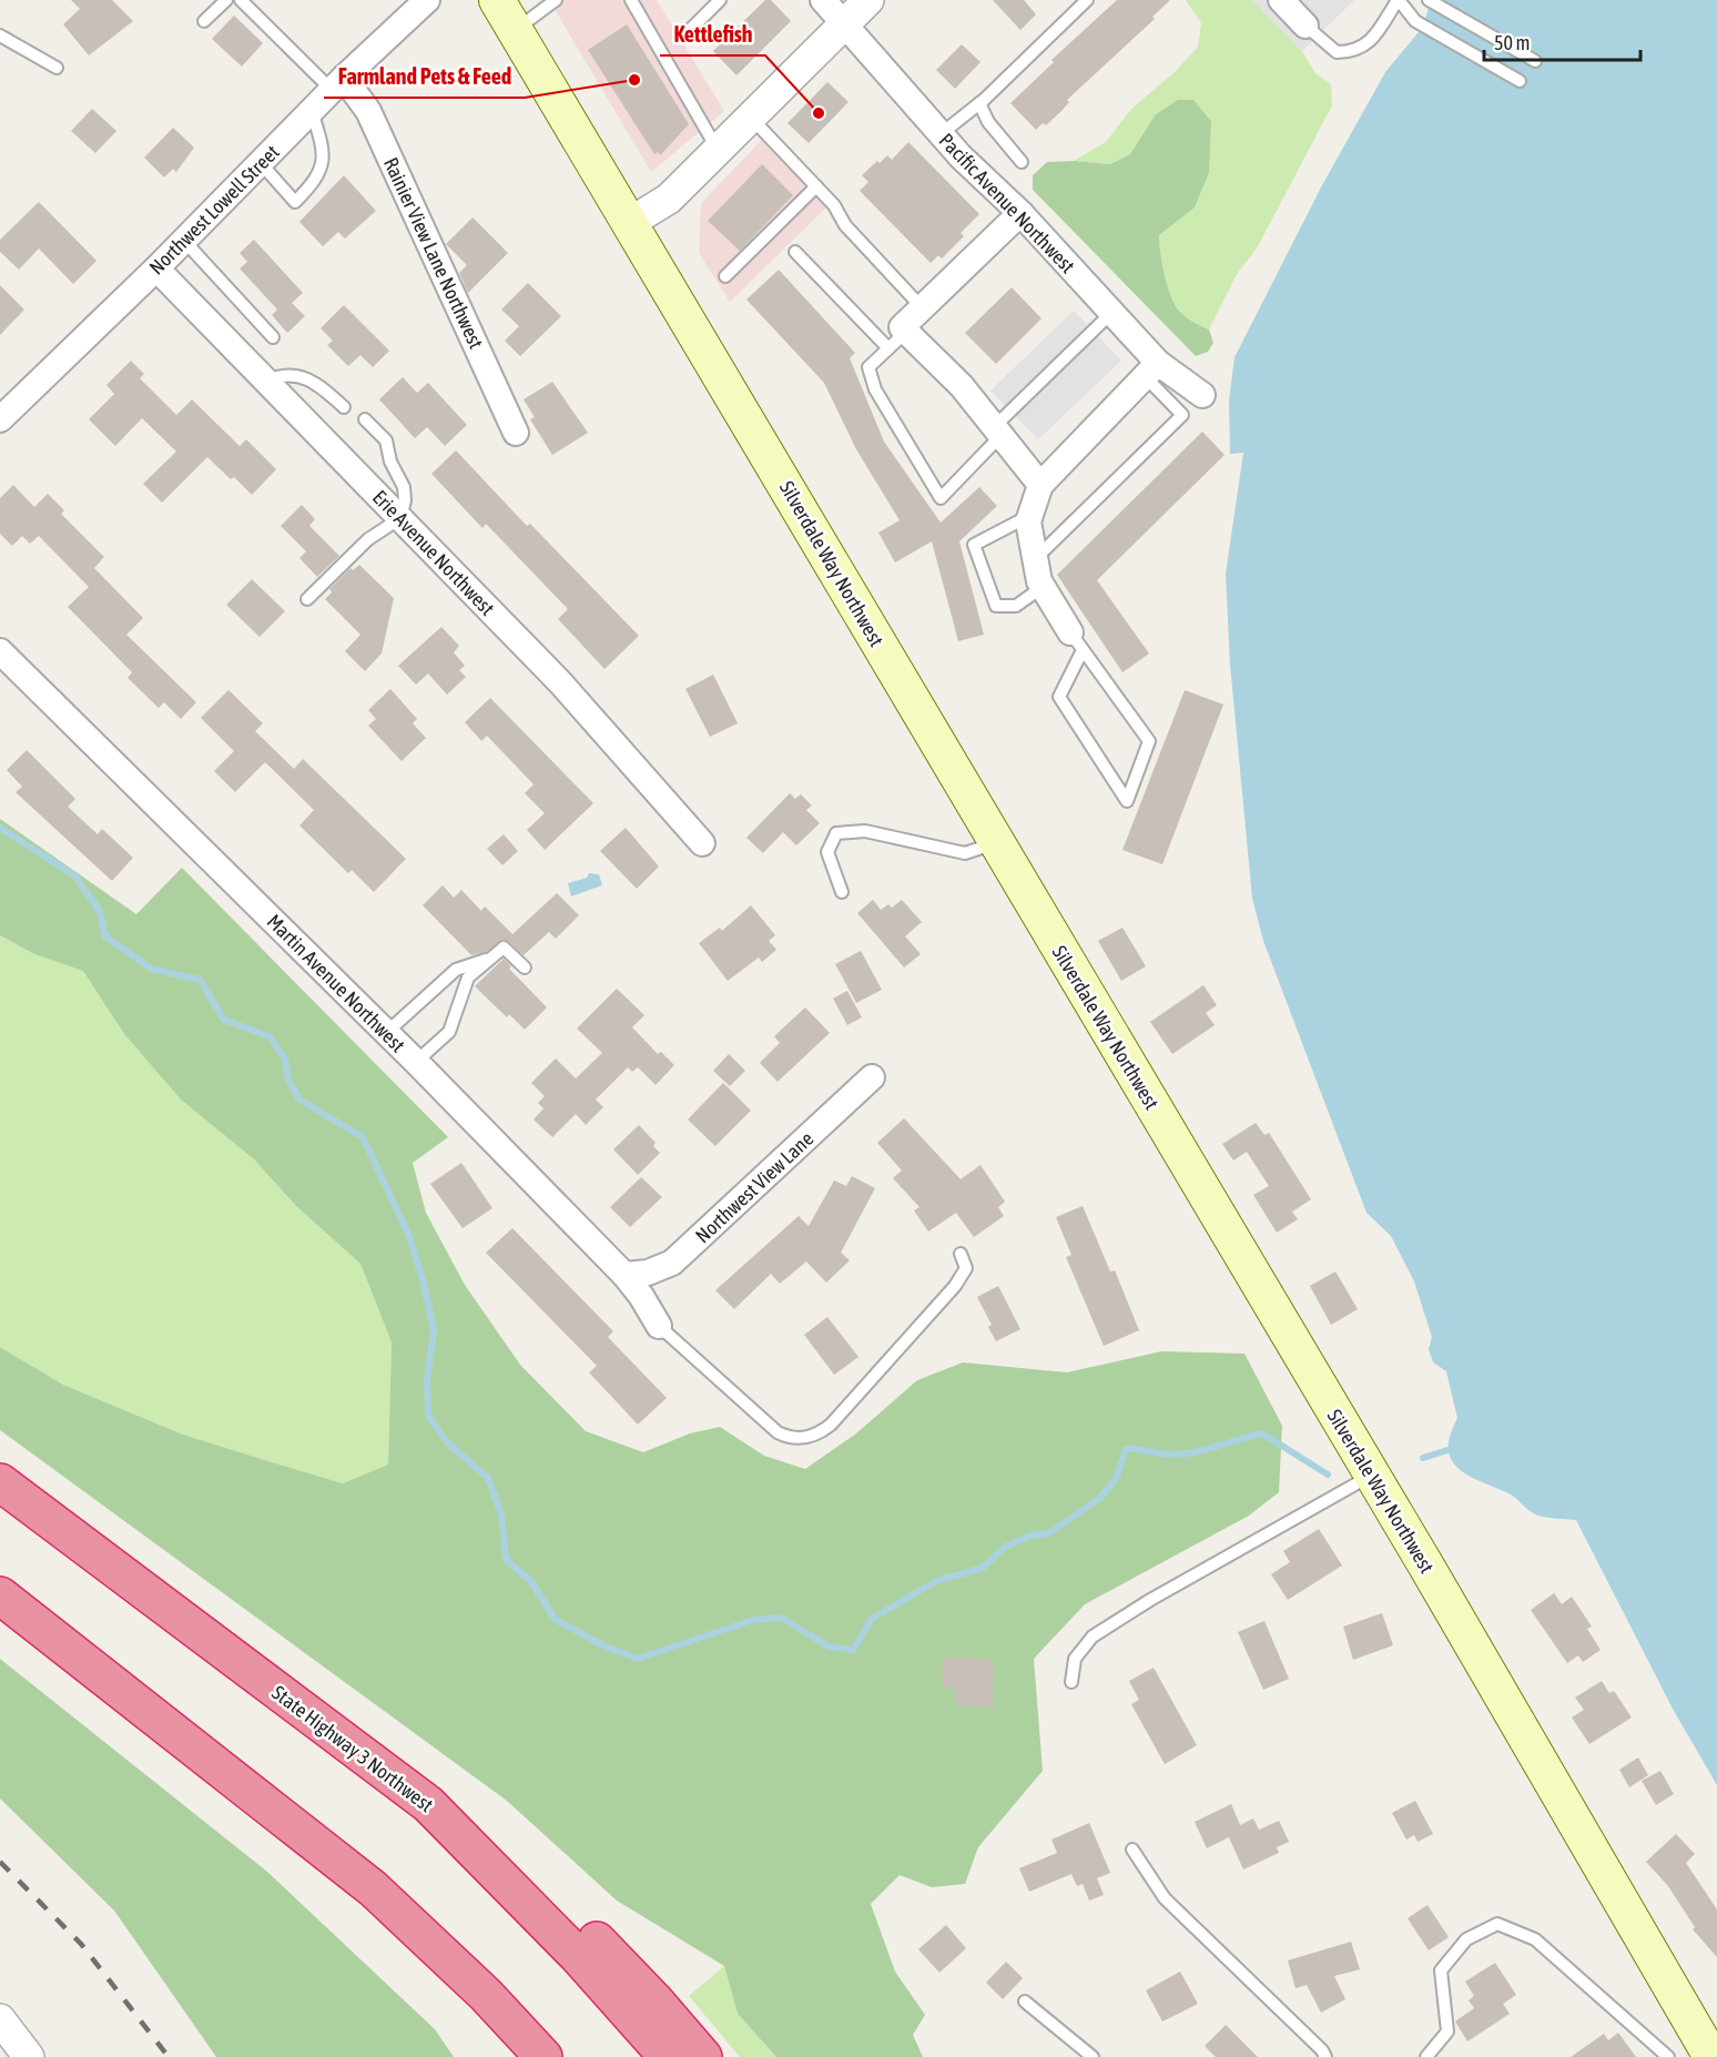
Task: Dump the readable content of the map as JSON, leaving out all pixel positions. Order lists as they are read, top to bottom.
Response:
{
  "streets": {
    "highway": ["State Highway 3 Northwest"],
    "main road": ["Silverdale Way Northwest"],
    "street": [
      "Pacific Avenue Northwest",
      "Northwest Lowell Street",
      "Rainier View Lane Northwest",
      "Erie Avenue Northwest",
      "Martin Avenue Northwest",
      "Northwest View Lane"
    ]
  },
  "crossings": [
    ["Northwest Lowell Street", "Rainier View Lane Northwest"],
    ["Northwest Lowell Street", "Erie Avenue Northwest"],
    ["Martin Avenue Northwest", "Northwest View Lane"]
  ],
  "places": ["Farmland Pets & Feed", "Kettlefish"],
  "scale_bar": "50 m"
}
